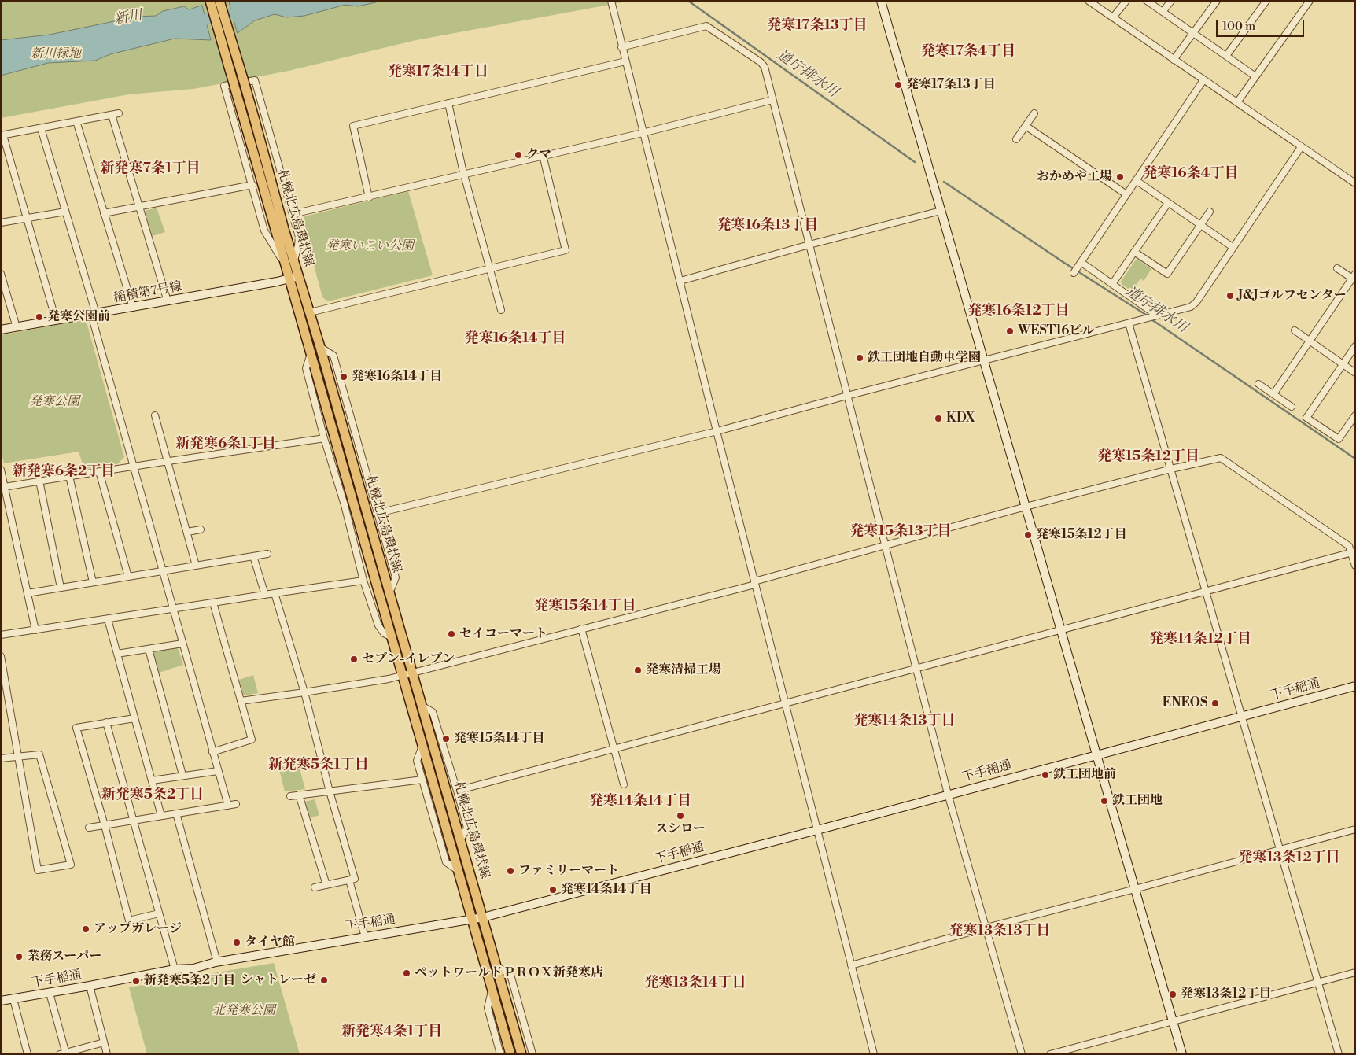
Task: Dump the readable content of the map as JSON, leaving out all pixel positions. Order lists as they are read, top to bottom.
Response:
{
  "streets": {
    "main road": ["札幌北広島環状線", "稲積第7号線", "下手稲通"]
  },
  "crossings": [
    ["札幌北広島環状線", "稲積第7号線"],
    ["札幌北広島環状線", "下手稲通"]
  ],
  "districts": [
    "発寒17条13丁目",
    "発寒17条4丁目",
    "発寒17条14丁目",
    "新発寒7条1丁目",
    "発寒16条4丁目",
    "発寒16条13丁目",
    "発寒16条12丁目",
    "発寒16条14丁目",
    "新発寒6条1丁目",
    "発寒15条12丁目",
    "新発寒6条2丁目",
    "発寒15条13丁目",
    "発寒15条14丁目",
    "発寒14条12丁目",
    "発寒14条13丁目",
    "新発寒5条1丁目",
    "新発寒5条2丁目",
    "発寒14条14丁目",
    "発寒13条12丁目",
    "発寒13条13丁目",
    "発寒13条14丁目",
    "新発寒4条1丁目"
  ],
  "water": ["新川", "道庁排水川"],
  "parks": [
    "新川緑地",
    "発寒いこい公園",
    "発寒公園",
    "北発寒公園"
  ],
  "places": [
    "発寒17条13丁目",
    "クマ",
    "おかめや工場",
    "J&Jゴルフセンター",
    "発寒公園前",
    "WEST16ビル",
    "鉄工団地自動車学園",
    "発寒16条14丁目",
    "KDX",
    "発寒15条12丁目",
    "セイコーマート",
    "セブン-イレブン",
    "発寒清掃工場",
    "ENEOS",
    "発寒15条14丁目",
    "鉄工団地前",
    "鉄工団地",
    "スシロー",
    "ファミリーマート",
    "発寒14条14丁目",
    "アップガレージ",
    "タイヤ館",
    "業務スーパー",
    "ペットワールドＰＲＯＸ新発寒店",
    "シャトレーゼ",
    "新発寒5条2丁目",
    "発寒13条12丁目"
  ],
  "scale_bar": "100 m"
}
